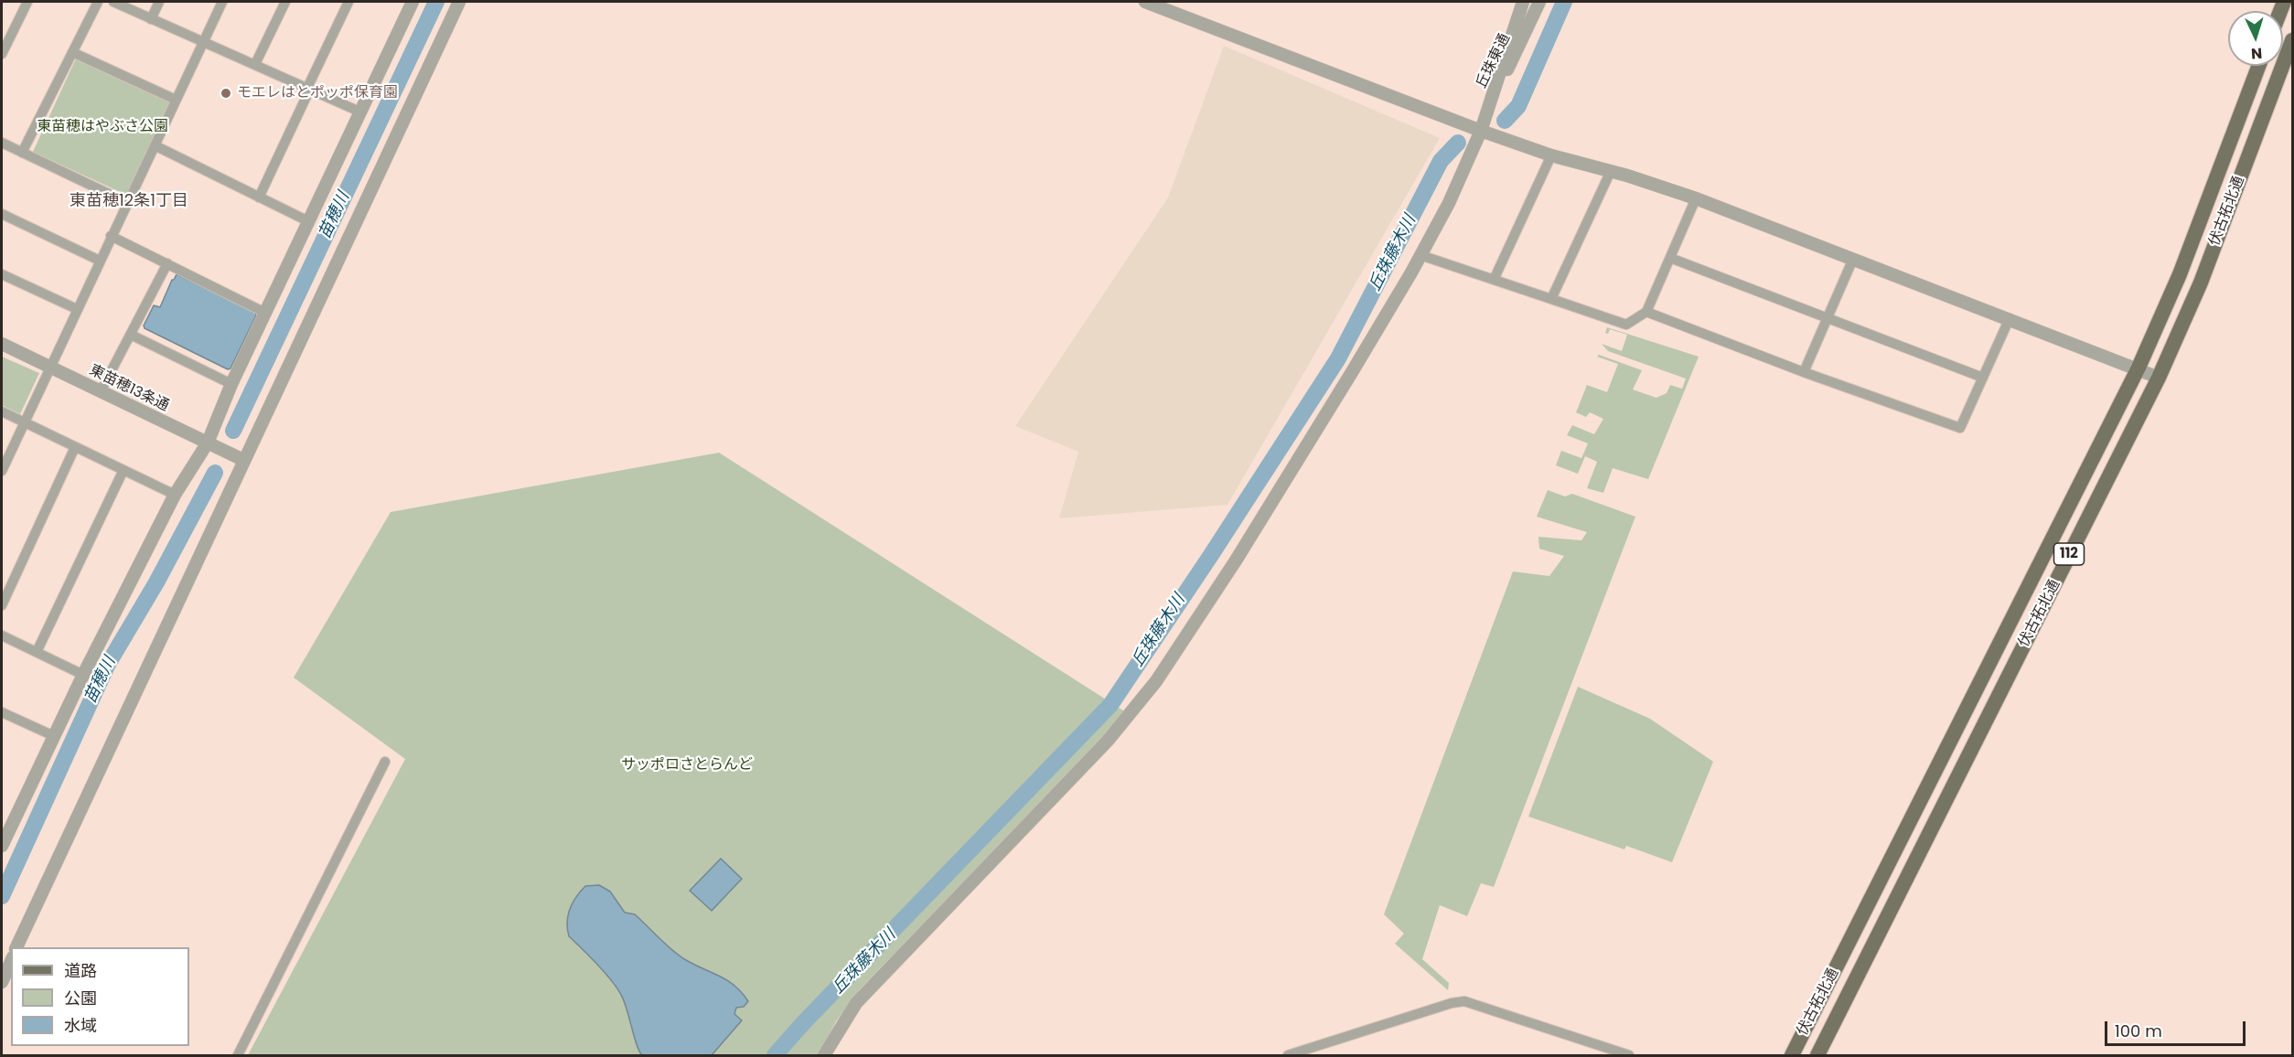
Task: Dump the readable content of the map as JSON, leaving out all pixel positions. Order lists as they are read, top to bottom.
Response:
{
  "streets": {
    "main road": ["伏古拓北通", "112"],
    "street": ["丘珠東通", "東苗穂13条通"]
  },
  "districts": ["東苗穂12条1丁目"],
  "water": ["苗穂川", "丘珠藤木川"],
  "parks": ["東苗穂はやぶさ公園", "サッポロさとらんど"],
  "places": ["モエレはとポッポ保育園"],
  "legend": ["道路", "公園", "水域"],
  "scale_bar": "100 m",
  "north": "bottom"
}
